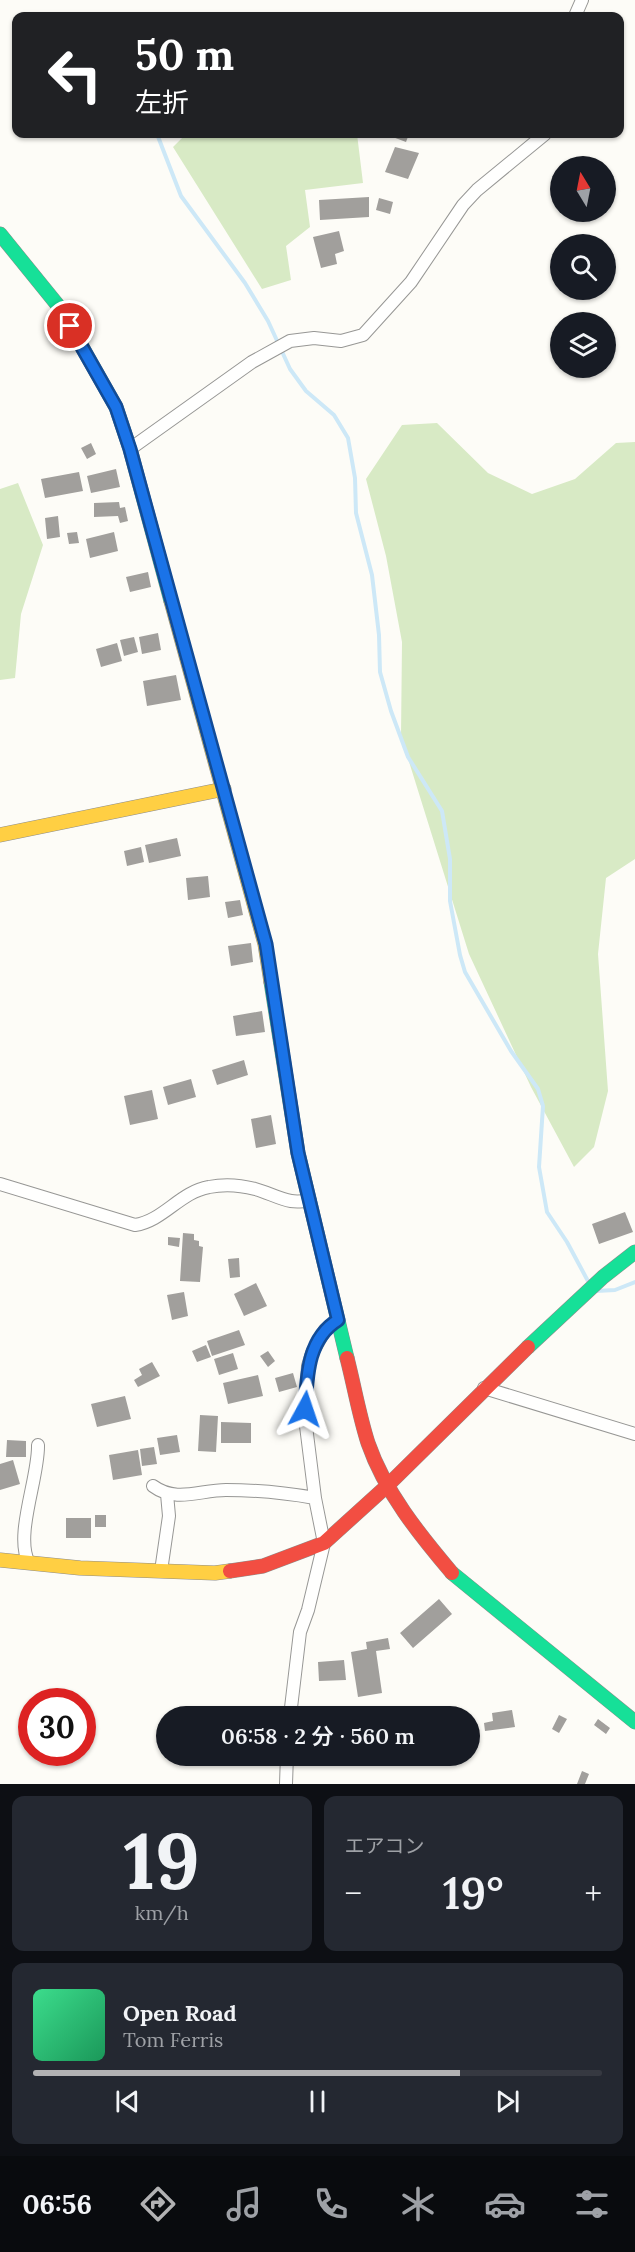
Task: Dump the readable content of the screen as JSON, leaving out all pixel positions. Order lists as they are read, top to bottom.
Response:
{
  "north": "top",
  "page": {
    "turn": ["50 m", "左折"],
    "limit": "30",
    "trip": "06:58 · 2 分 · 560 m",
    "tile": [
      ["19", "km/h"],
      "エアコン"
    ],
    "heat": ["−", "19°", "+"],
    "song": ["Open Road", "Tom Ferris"],
    "tabs": "06:56"
  }
}
